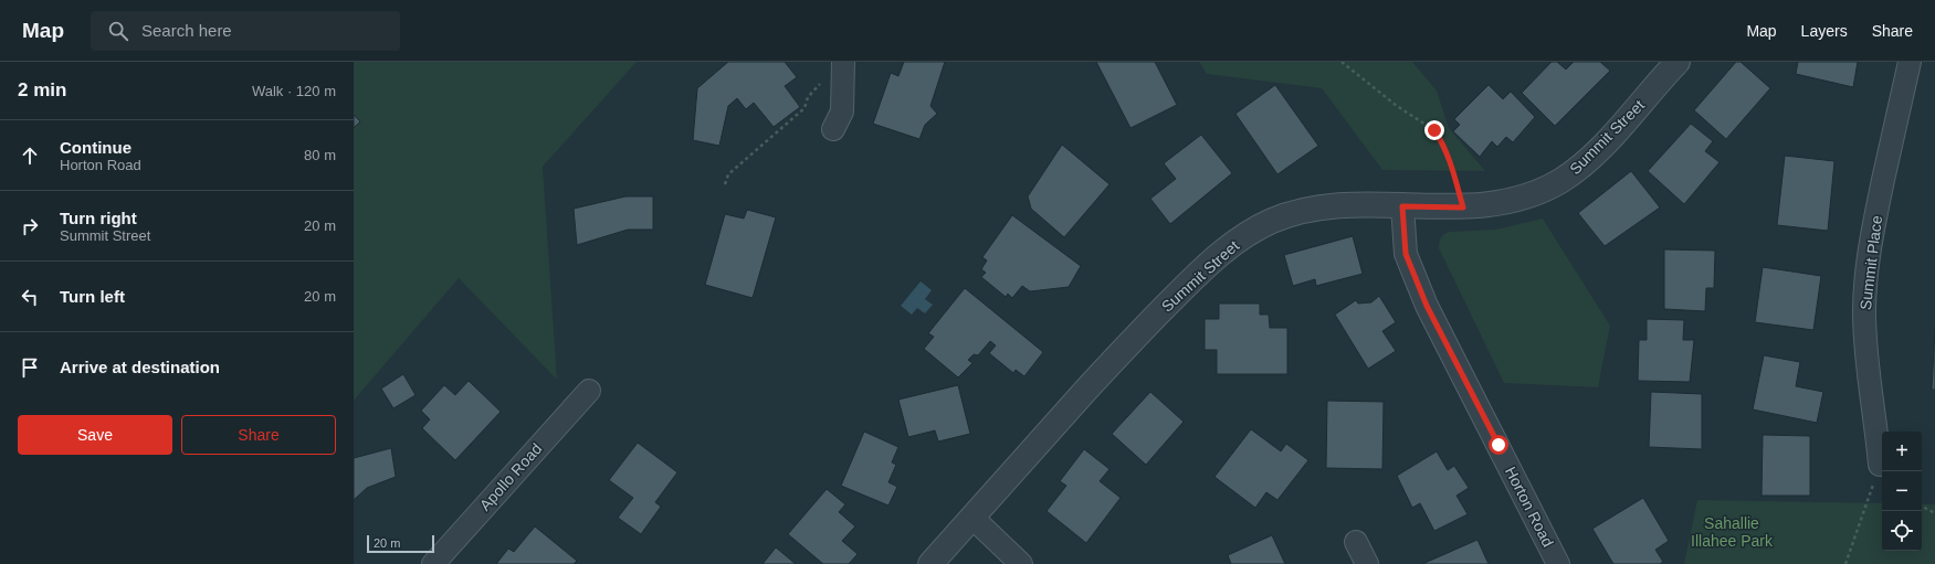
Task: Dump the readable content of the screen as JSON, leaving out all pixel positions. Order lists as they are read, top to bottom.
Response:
{
  "streets": {
    "street": [
      "Summit Street",
      "Summit Place",
      "Apollo Road",
      "Horton Road"
    ]
  },
  "crossings": [
    ["Summit Street", "Horton Road"]
  ],
  "parks": ["Sahallie Illahee Park"],
  "scale_bar": "20 m",
  "page": {
    "header": "Map",
    "search": "Search here",
    "nav": ["Map", "Layers", "Share"],
    "heading": ["2 min", "Walk · 120 m"],
    "list": [
      ["Continue", "Horton Road", "80 m"],
      ["Turn right", "Summit Street", "20 m"],
      ["Turn left", "20 m"],
      "Arrive at destination"
    ],
    "buttons": ["Save", "Share"],
    "map_buttons": ["+", "−"],
    "scale": "20 m"
  }
}
